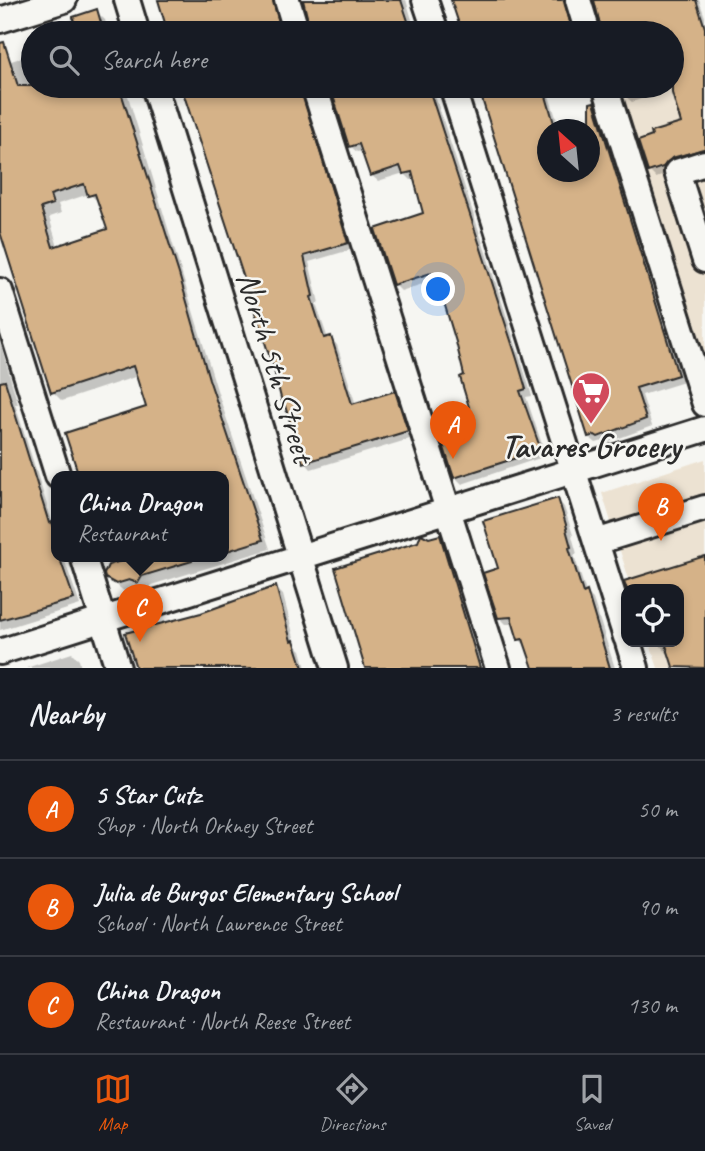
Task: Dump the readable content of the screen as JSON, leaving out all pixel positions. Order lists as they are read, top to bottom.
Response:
{
  "streets": {
    "street": ["North 5th Street"]
  },
  "places": {
    "supermarket": ["Tavares Grocery"]
  },
  "north": "top left",
  "page": {
    "search": "Search here",
    "pins": ["A", "B", "C"],
    "popup": ["China Dragon", "Restaurant"],
    "heading": ["Nearby", "3 results"],
    "list": [
      {
        "mark": "A",
        "name": "5 Star Cutz",
        "note": "Shop · North Orkney Street",
        "value": "50 m"
      },
      {
        "mark": "B",
        "name": "Julia de Burgos Elementary School",
        "note": "School · North Lawrence Street",
        "value": "90 m"
      },
      {
        "mark": "C",
        "name": "China Dragon",
        "note": "Restaurant · North Reese Street",
        "value": "130 m"
      }
    ],
    "nav": ["Map", "Directions", "Saved"]
  }
}
